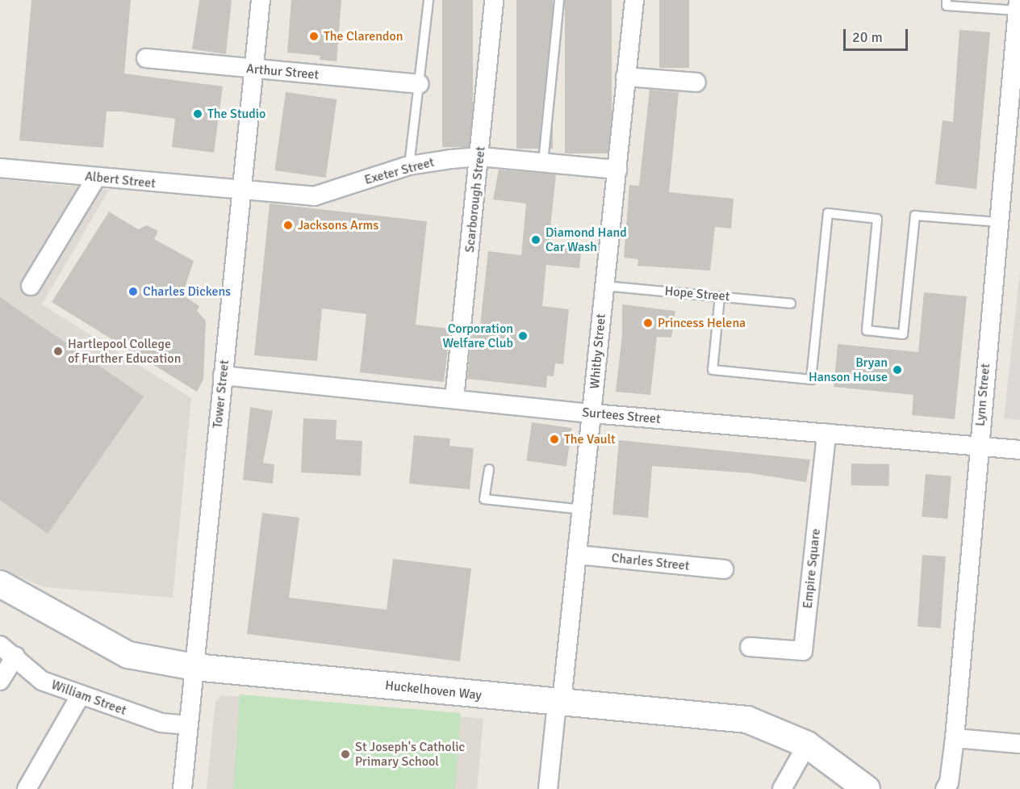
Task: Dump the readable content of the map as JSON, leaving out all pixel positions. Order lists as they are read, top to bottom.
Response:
{
  "streets": {
    "street": [
      "Arthur Street",
      "Exeter Street",
      "Albert Street",
      "Scarborough Street",
      "Whitby Street",
      "Tower Street",
      "Lynn Street",
      "Surtees Street",
      "Charles Street",
      "Empire Square",
      "Huckelhoven Way",
      "William Street"
    ],
    "lane": ["Hope Street"]
  },
  "crossings": [
    ["Arthur Street", "Tower Street"],
    ["Exeter Street", "Albert Street"],
    ["Exeter Street", "Scarborough Street"],
    ["Exeter Street", "Whitby Street"],
    ["Exeter Street", "Tower Street"],
    ["Albert Street", "Tower Street"],
    ["Scarborough Street", "Surtees Street"],
    ["Hope Street", "Whitby Street"],
    ["Whitby Street", "Surtees Street"],
    ["Whitby Street", "Charles Street"],
    ["Whitby Street", "Huckelhoven Way"],
    ["Tower Street", "Surtees Street"],
    ["Tower Street", "Huckelhoven Way"],
    ["Tower Street", "William Street"],
    ["Lynn Street", "Surtees Street"],
    ["Surtees Street", "Empire Square"]
  ],
  "places": [
    "The Clarendon",
    "The Studio",
    "Jacksons Arms",
    "Diamond Hand Car Wash",
    "Charles Dickens",
    "Princess Helena",
    "Corporation Welfare Club",
    "Hartlepool College of Further Education",
    "Bryan Hanson House",
    "The Vault",
    "St Joseph's Catholic Primary School"
  ],
  "scale_bar": "20 m"
}
